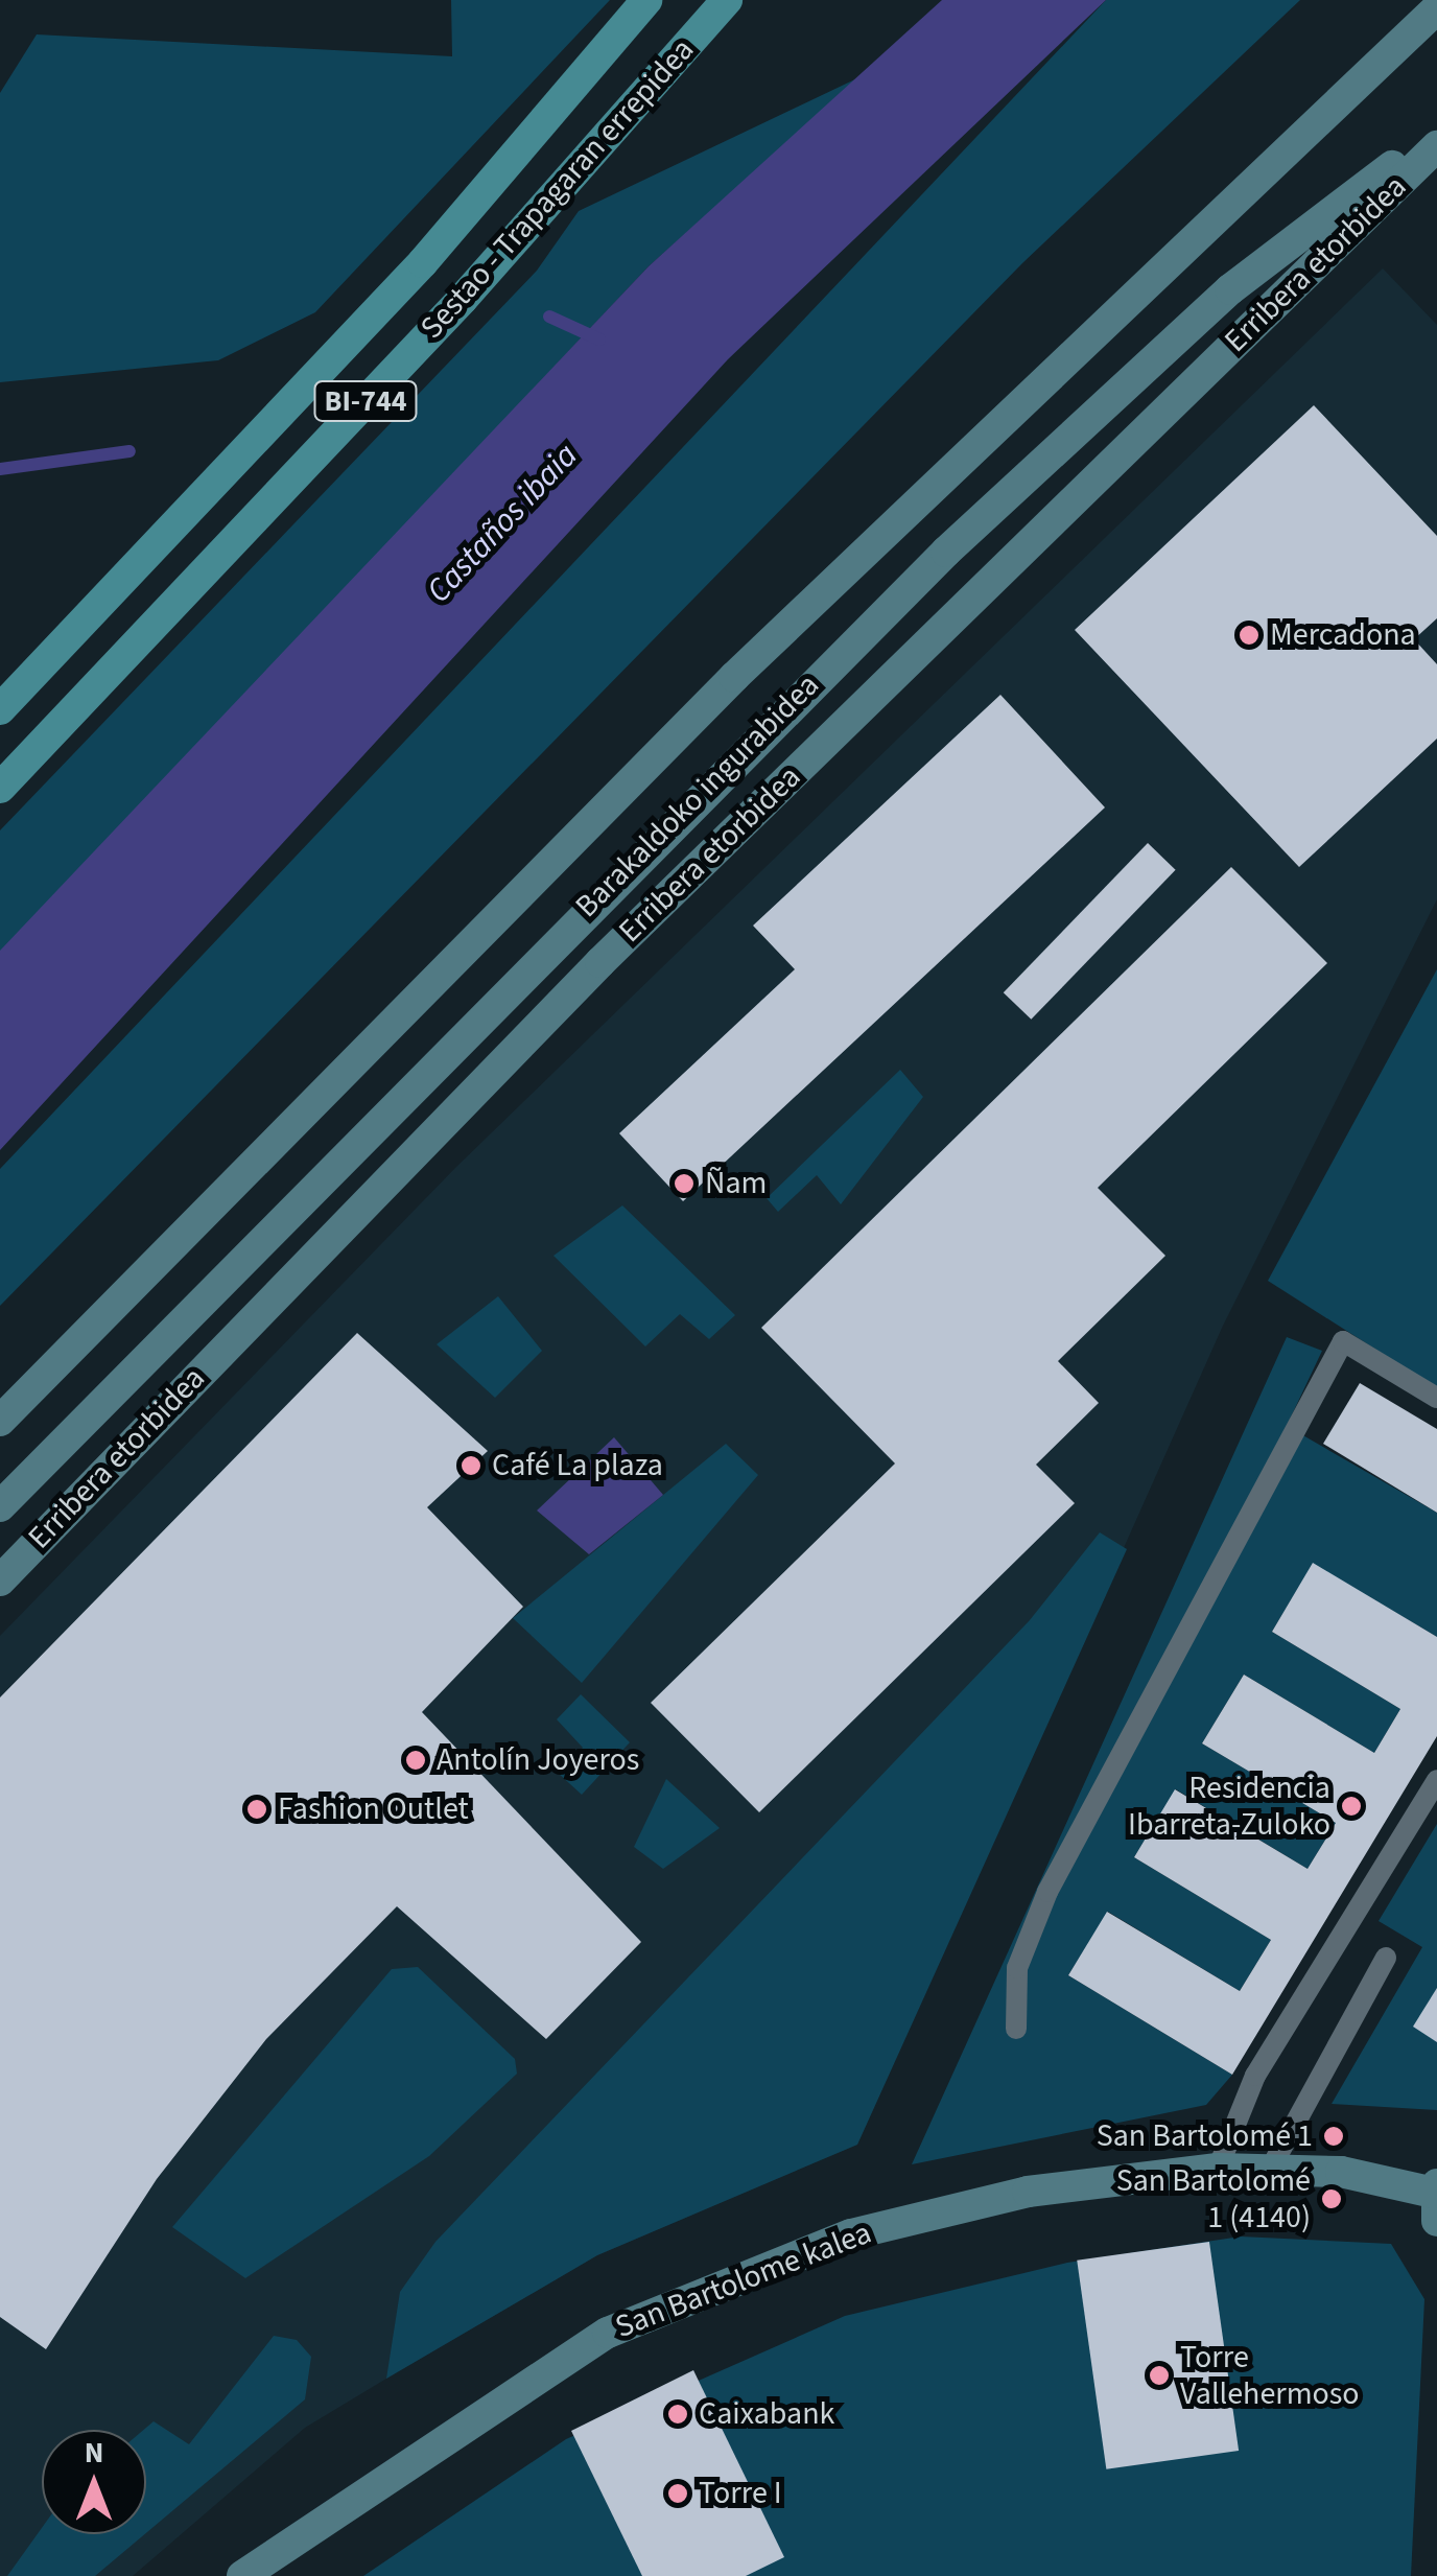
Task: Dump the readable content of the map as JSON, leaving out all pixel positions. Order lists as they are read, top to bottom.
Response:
{
  "streets": {
    "main road": ["Sestao - Trapagaran errepidea", "BI-744"],
    "street": ["Erribera etorbidea", "Barakaldoko ingurabidea", "San Bartolome kalea"]
  },
  "water": ["Castaños ibaia"],
  "places": [
    "Mercadona",
    "Ñam",
    "Café La plaza",
    "Antolín Joyeros",
    "Residencia Ibarreta-Zuloko",
    "Fashion Outlet",
    "San Bartolomé 1",
    "San Bartolomé 1 (4140)",
    "Torre Vallehermoso",
    "Caixabank",
    "Torre I"
  ],
  "north": "top"
}
